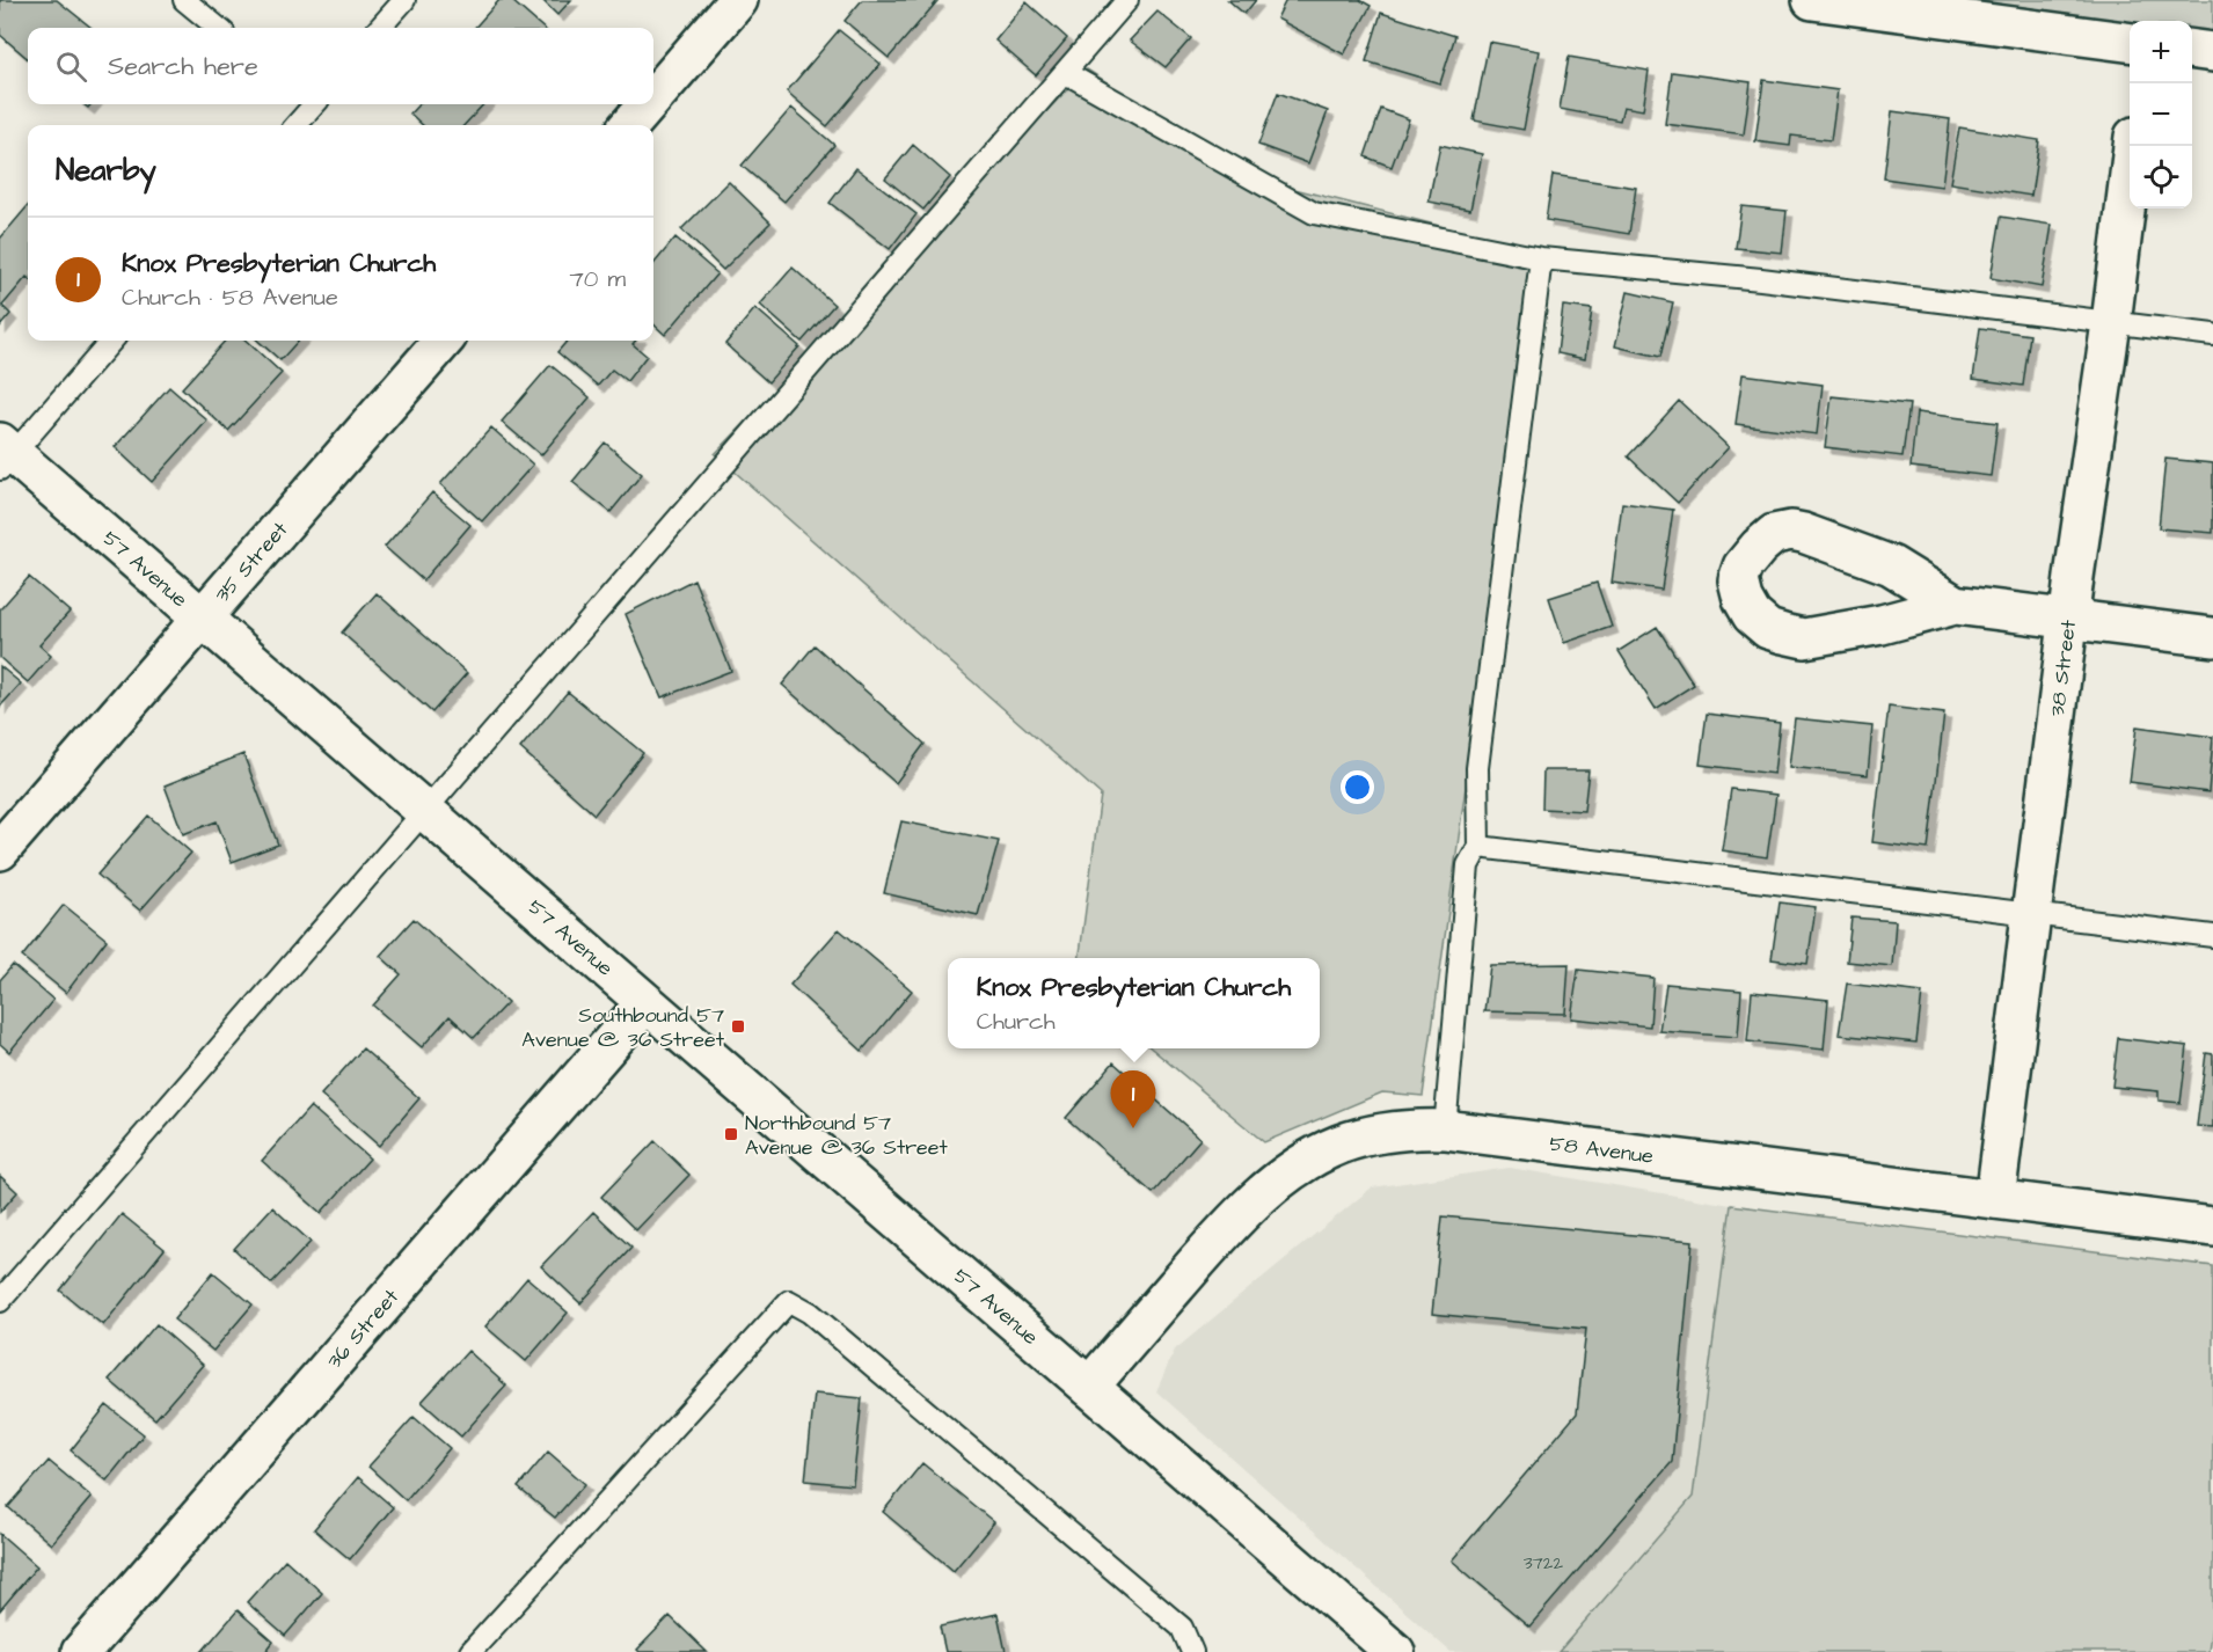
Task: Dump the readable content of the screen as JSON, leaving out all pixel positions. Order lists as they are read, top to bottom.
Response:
{
  "streets": {
    "street": [
      "35 Street",
      "57 Avenue",
      "38 Street",
      "58 Avenue",
      "36 Street"
    ]
  },
  "crossings": [
    ["35 Street", "57 Avenue"],
    ["57 Avenue", "58 Avenue"],
    ["57 Avenue", "36 Street"],
    ["38 Street", "58 Avenue"]
  ],
  "places": {
    "transit": ["Southbound 57 Avenue @ 36 Street", "Northbound 57 Avenue @ 36 Street"]
  },
  "house_numbers": ["3722"],
  "page": {
    "map_buttons": ["+", "−"],
    "search": "Search here",
    "heading": "Nearby",
    "list": [
      {
        "mark": "1",
        "name": "Knox Presbyterian Church",
        "note": "Church · 58 Avenue",
        "value": "70 m"
      }
    ],
    "popup": ["Knox Presbyterian Church", "Church"],
    "pins": "1"
  }
}
